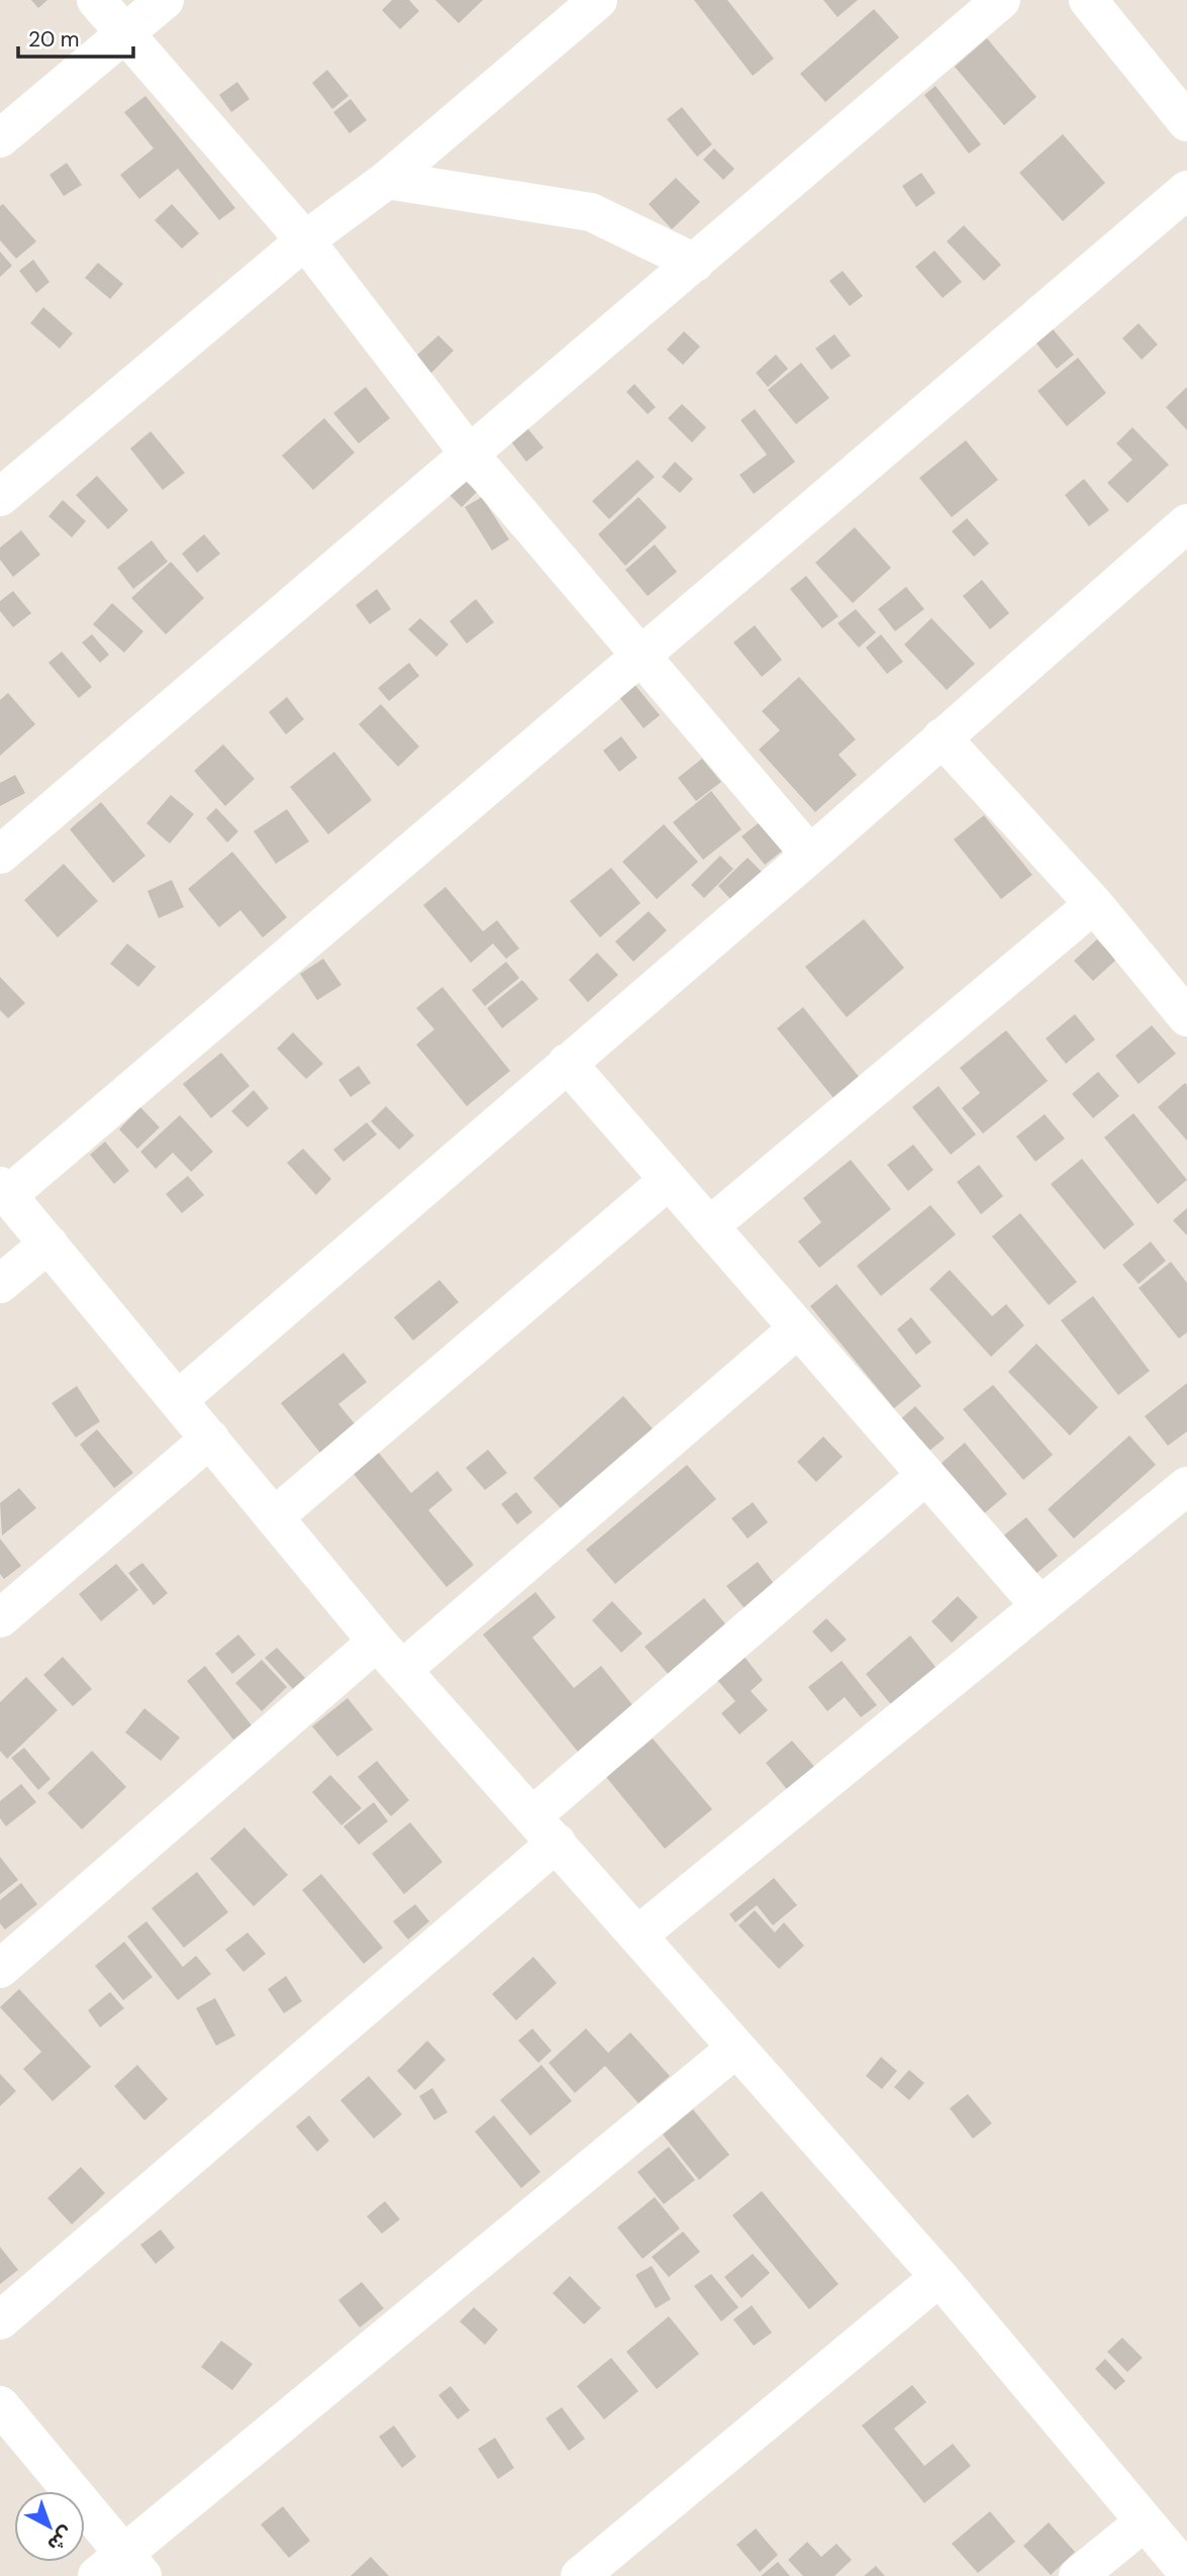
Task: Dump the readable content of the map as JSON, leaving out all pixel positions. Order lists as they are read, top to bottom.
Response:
{
  "scale_bar": "20 m",
  "north": "bottom right"
}
